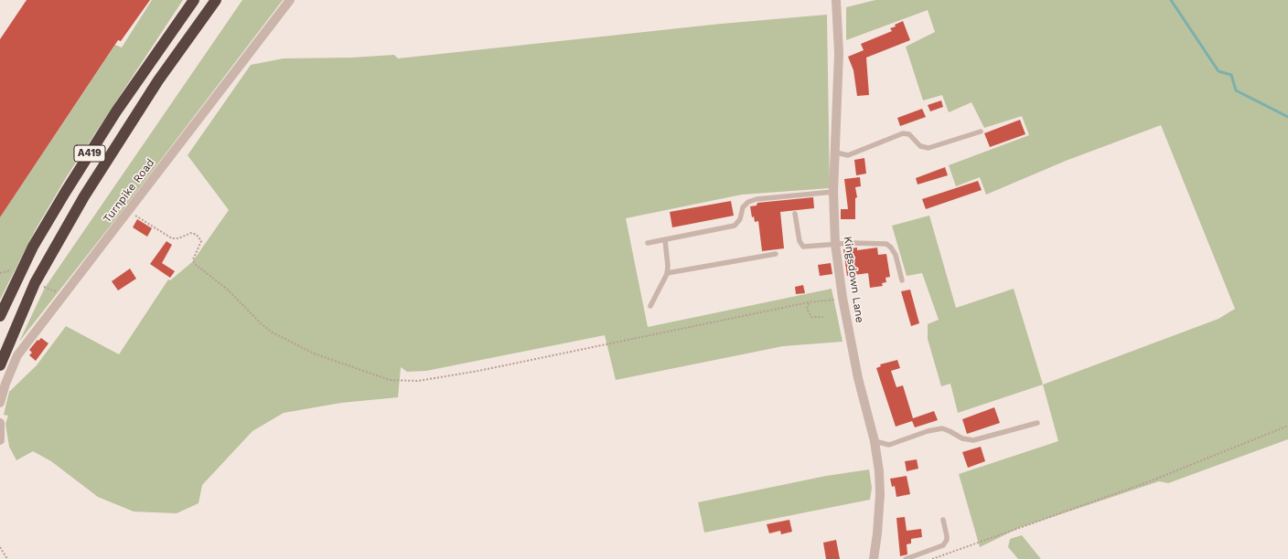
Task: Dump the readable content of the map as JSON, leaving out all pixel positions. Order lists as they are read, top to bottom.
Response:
{
  "streets": {
    "highway": ["A419"],
    "street": ["Turnpike Road", "Kingsdown Lane"]
  }
}
